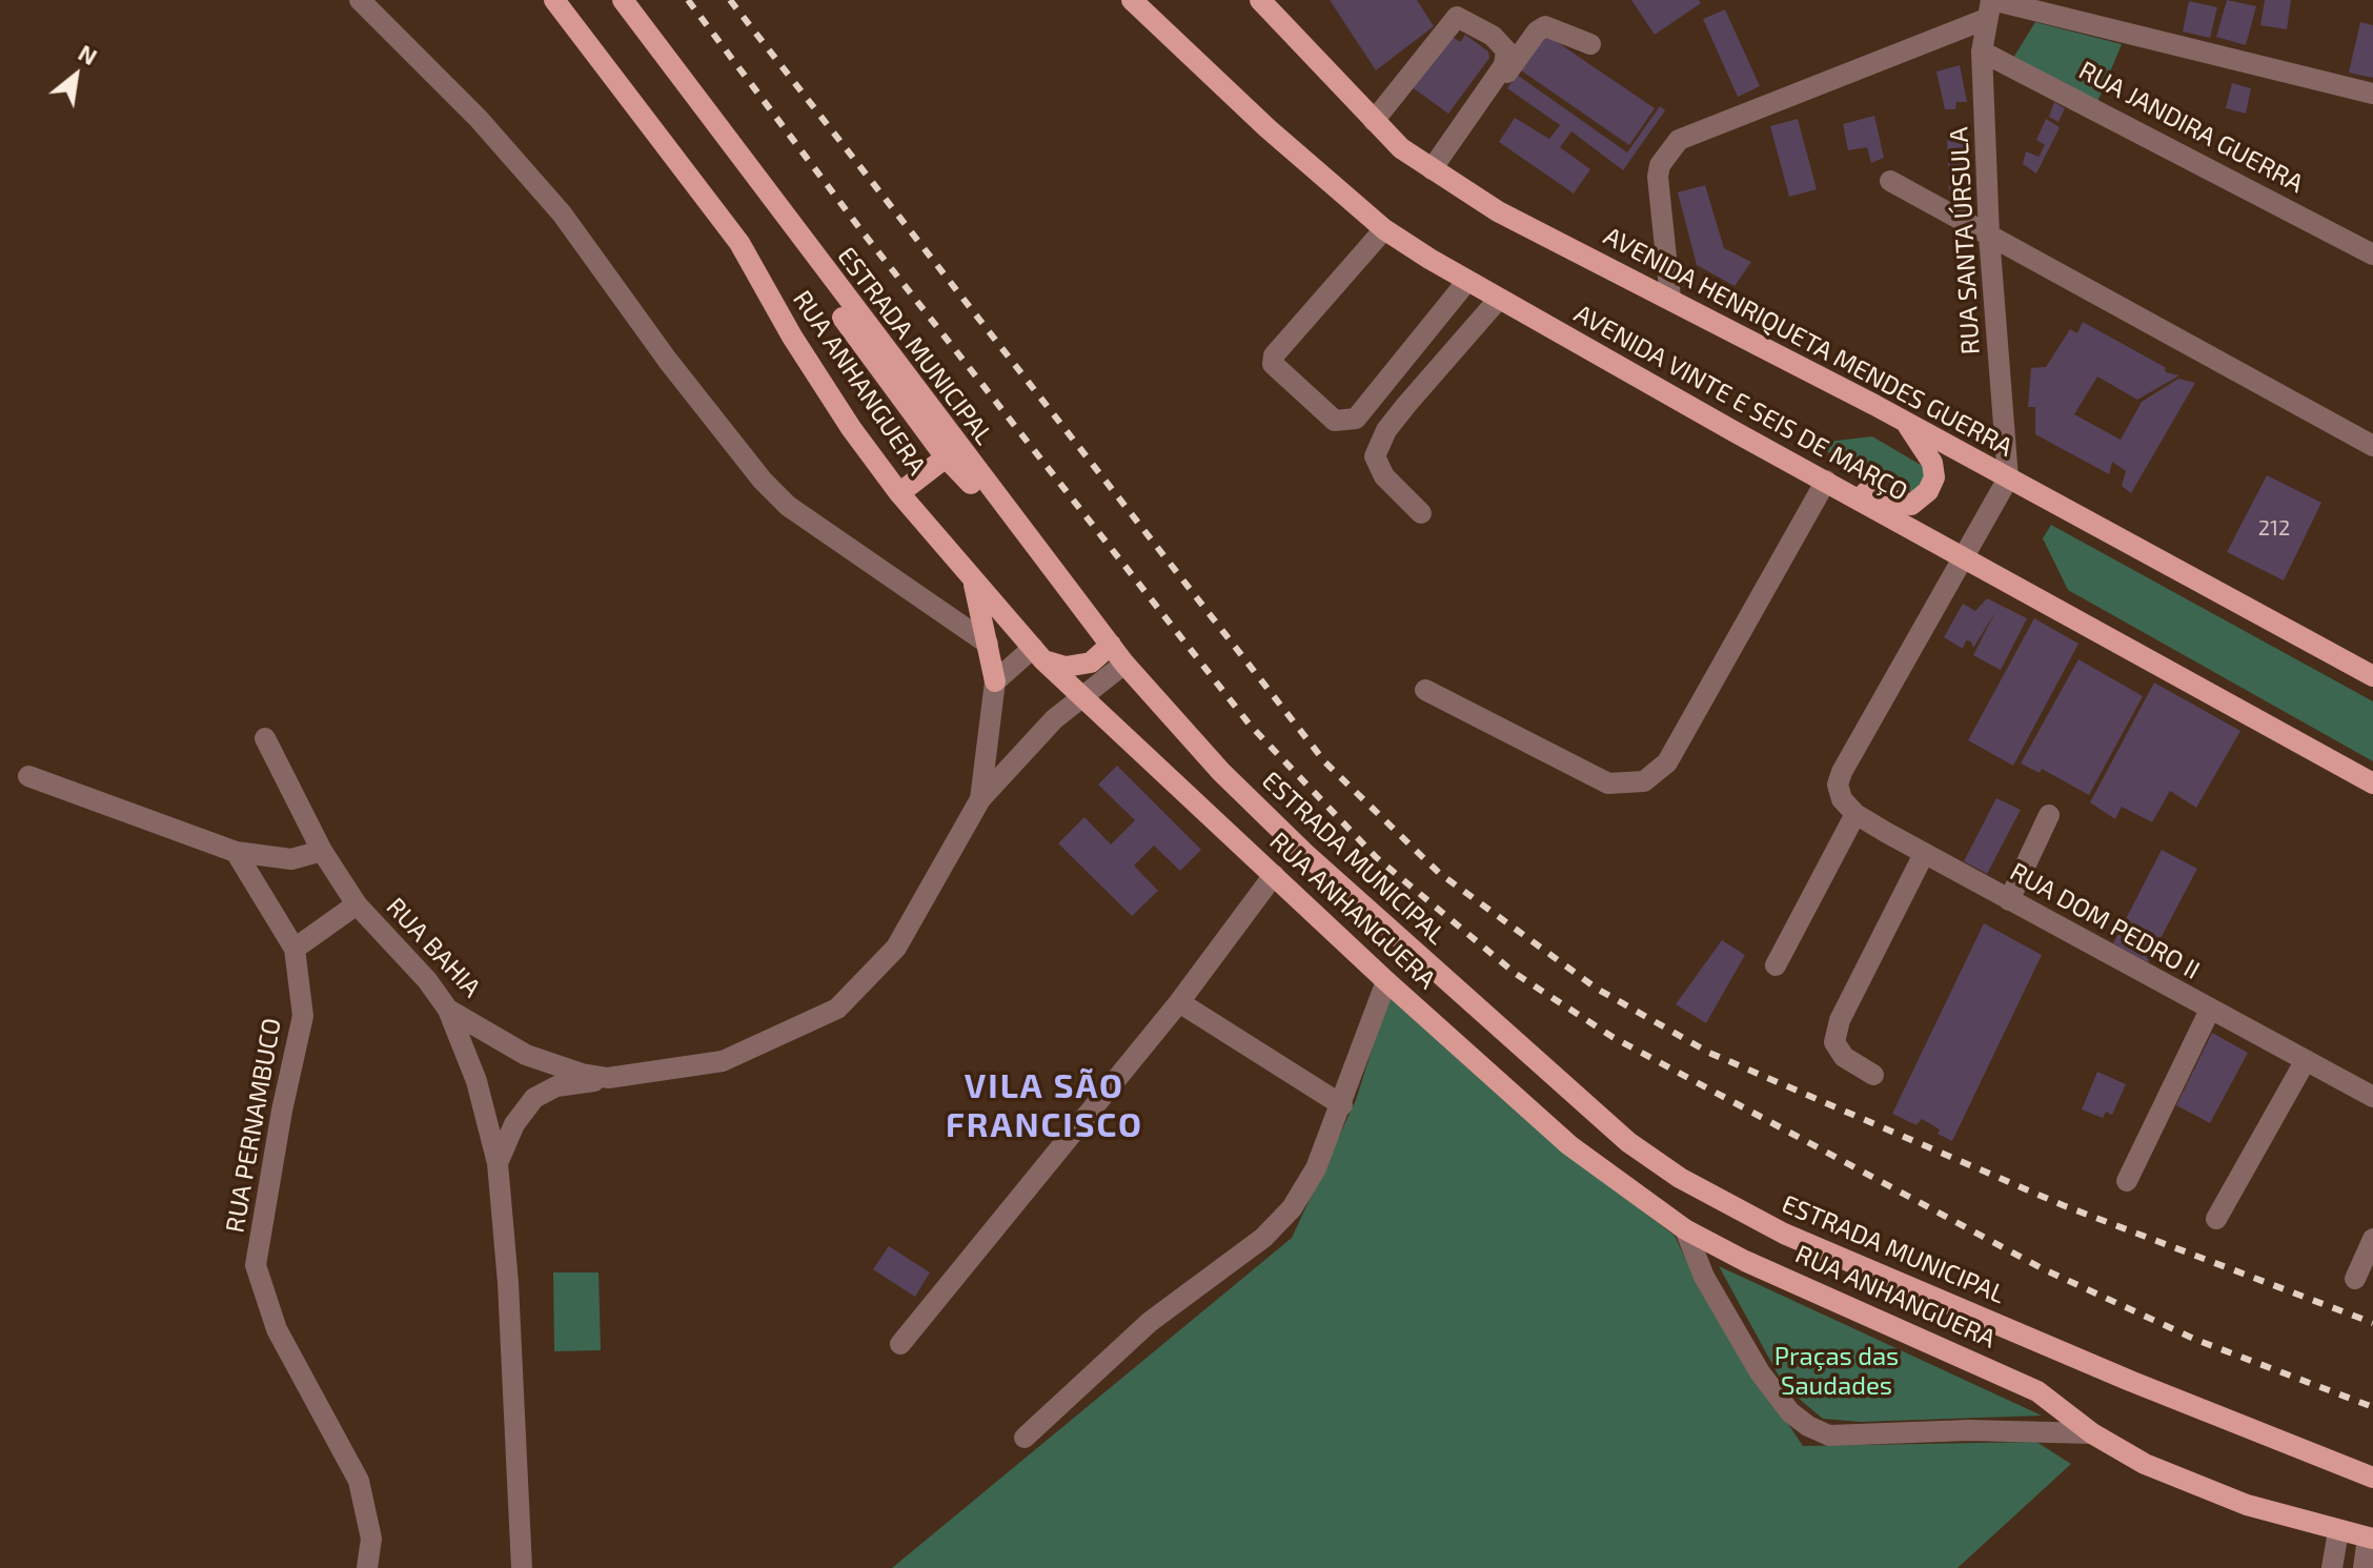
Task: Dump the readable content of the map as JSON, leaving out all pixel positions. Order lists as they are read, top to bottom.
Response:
{
  "streets": {
    "main road": [
      "AVENIDA HENRIQUETA MENDES GUERRA",
      "ESTRADA MUNICIPAL",
      "RUA ANHANGUERA",
      "AVENIDA VINTE E SEIS DE MARÇO"
    ],
    "street": [
      "RUA JANDIRA GUERRA",
      "RUA SANTA ÚRSULA",
      "RUA DOM PEDRO II",
      "RUA BAHIA",
      "RUA PERNAMBUCO"
    ]
  },
  "crossings": [
    ["RUA JANDIRA GUERRA", "RUA SANTA ÚRSULA"],
    ["RUA SANTA ÚRSULA", "AVENIDA HENRIQUETA MENDES GUERRA"]
  ],
  "districts": ["VILA SÃO FRANCISCO"],
  "parks": ["Praças das Saudades"],
  "house_numbers": ["212"],
  "north": "top right"
}
